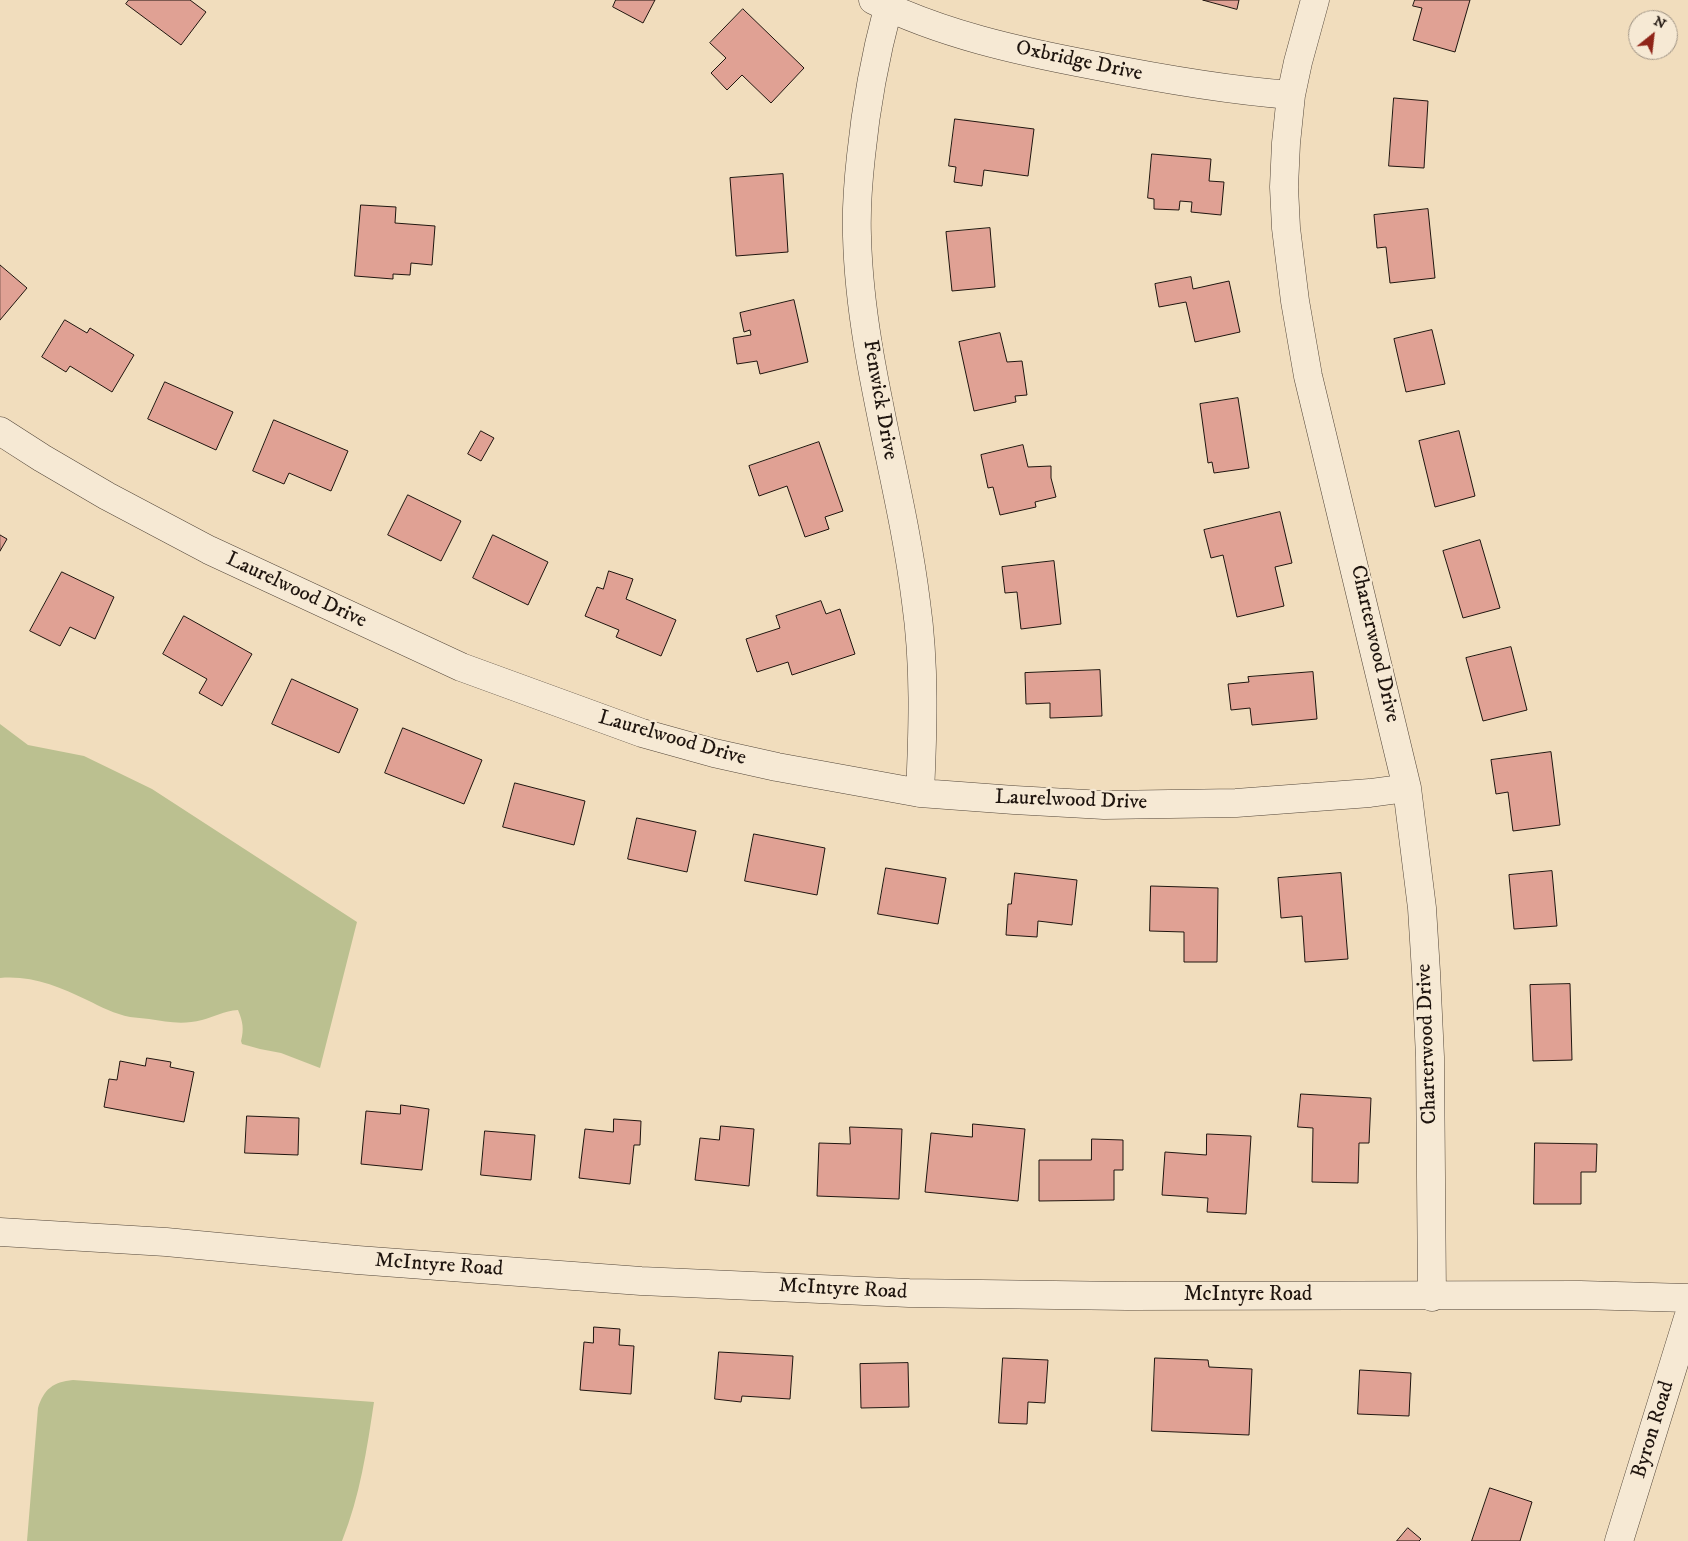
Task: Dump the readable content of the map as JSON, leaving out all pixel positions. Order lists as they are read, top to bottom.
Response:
{
  "streets": {
    "street": [
      "Oxbridge Drive",
      "Fenwick Drive",
      "Laurelwood Drive",
      "Charterwood Drive",
      "McIntyre Road",
      "Byron Road"
    ]
  },
  "crossings": [
    ["Oxbridge Drive", "Fenwick Drive"],
    ["Oxbridge Drive", "Charterwood Drive"],
    ["Fenwick Drive", "Laurelwood Drive"],
    ["Laurelwood Drive", "Charterwood Drive"],
    ["Charterwood Drive", "McIntyre Road"]
  ],
  "north": "top right"
}
